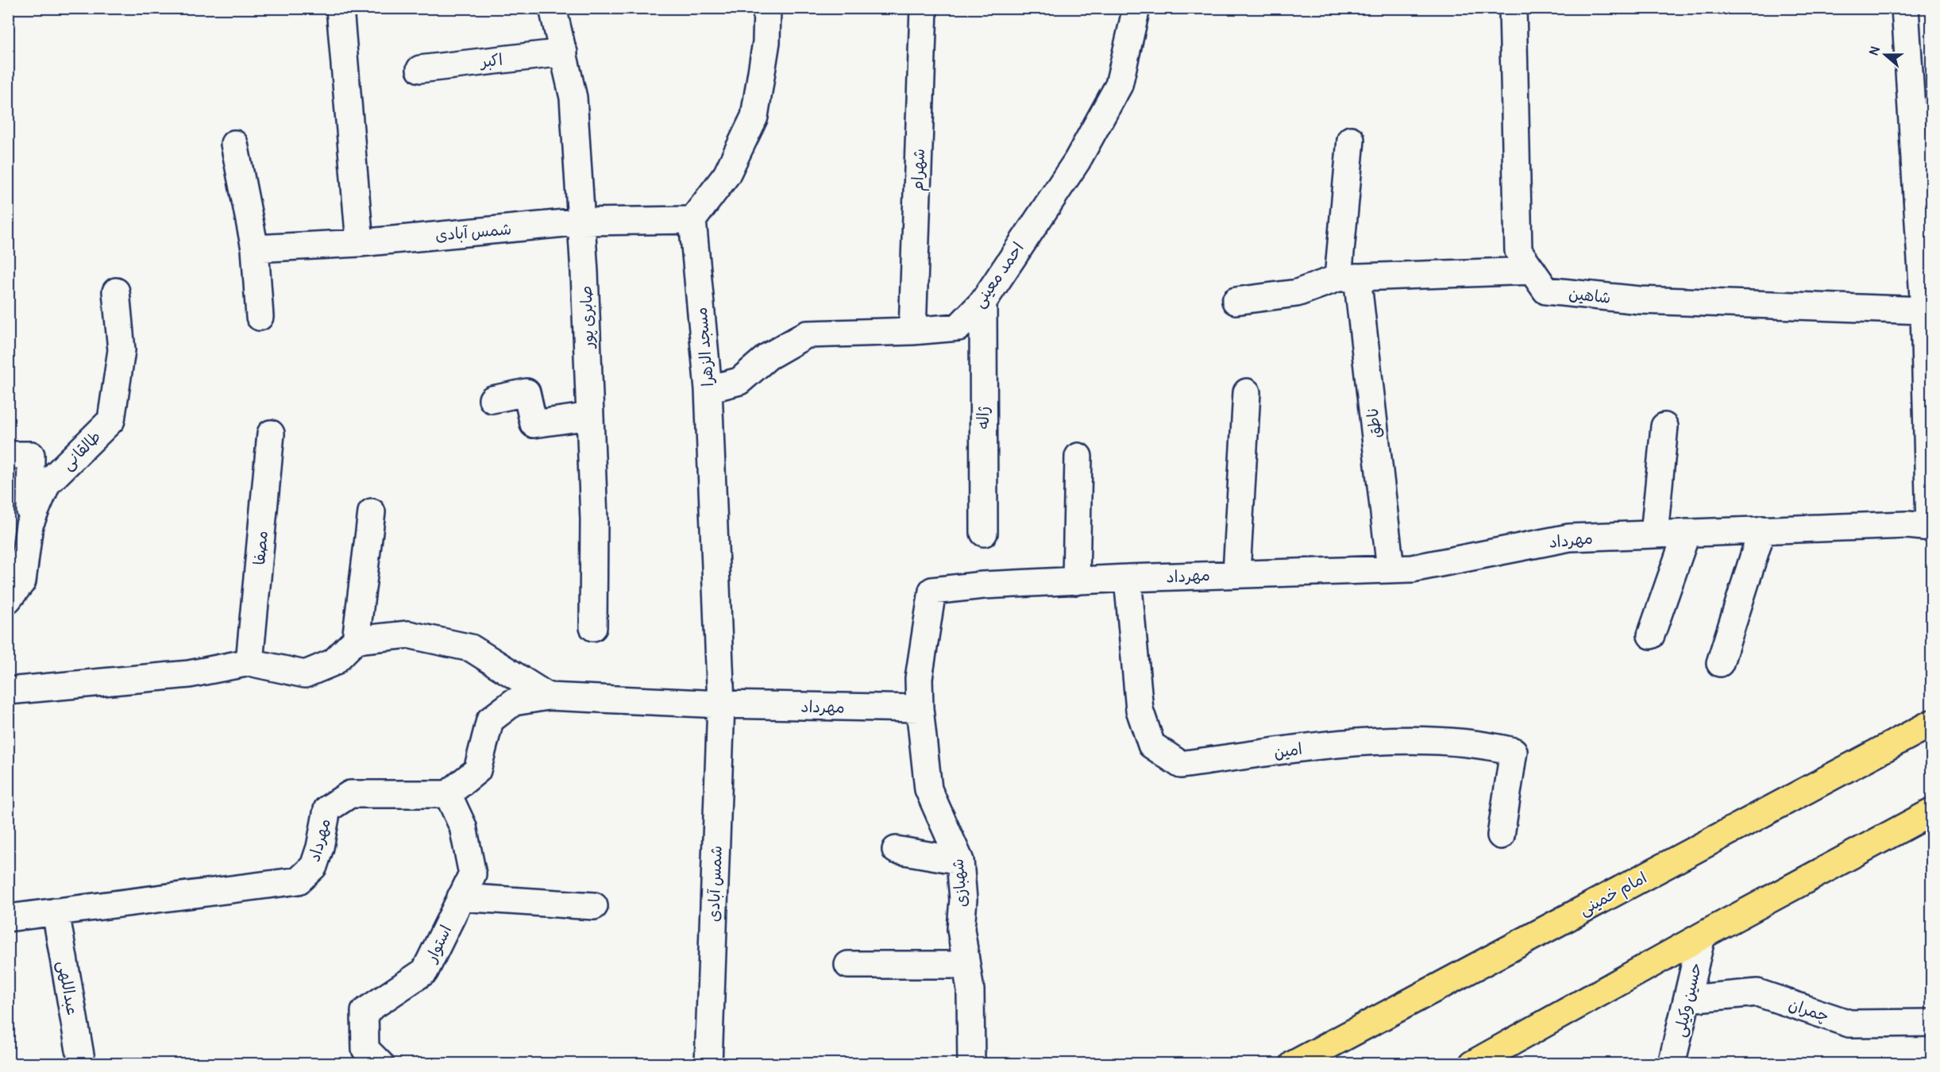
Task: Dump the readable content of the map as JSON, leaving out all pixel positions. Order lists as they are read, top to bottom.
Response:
{
  "streets": {
    "main road": ["امام خمینی"],
    "street": [
      "اکبر",
      "شهرام",
      "شمس آبادی",
      "احمد معینی",
      "شاهین",
      "صابری پور",
      "مسجد الزهرا",
      "ژاله",
      "ناطق",
      "طالقانی",
      "مهرداد",
      "مصفا",
      "امین",
      "شهبازی",
      "استوار",
      "عبداللهی",
      "حسین وکیلی",
      "چمران"
    ]
  },
  "crossings": [
    ["اکبر", "صابری پور"],
    ["شهرام", "احمد معینی"],
    ["شمس آبادی", "صابری پور"],
    ["شمس آبادی", "مسجد الزهرا"],
    ["شمس آبادی", "مهرداد"],
    ["احمد معینی", "مسجد الزهرا"],
    ["احمد معینی", "ژاله"],
    ["مسجد الزهرا", "مهرداد"],
    ["ناطق", "مهرداد"],
    ["مهرداد", "امین"],
    ["مهرداد", "شهبازی"],
    ["مهرداد", "استوار"],
    ["مهرداد", "عبداللهی"],
    ["حسین وکیلی", "چمران"]
  ],
  "north": "left"
}
